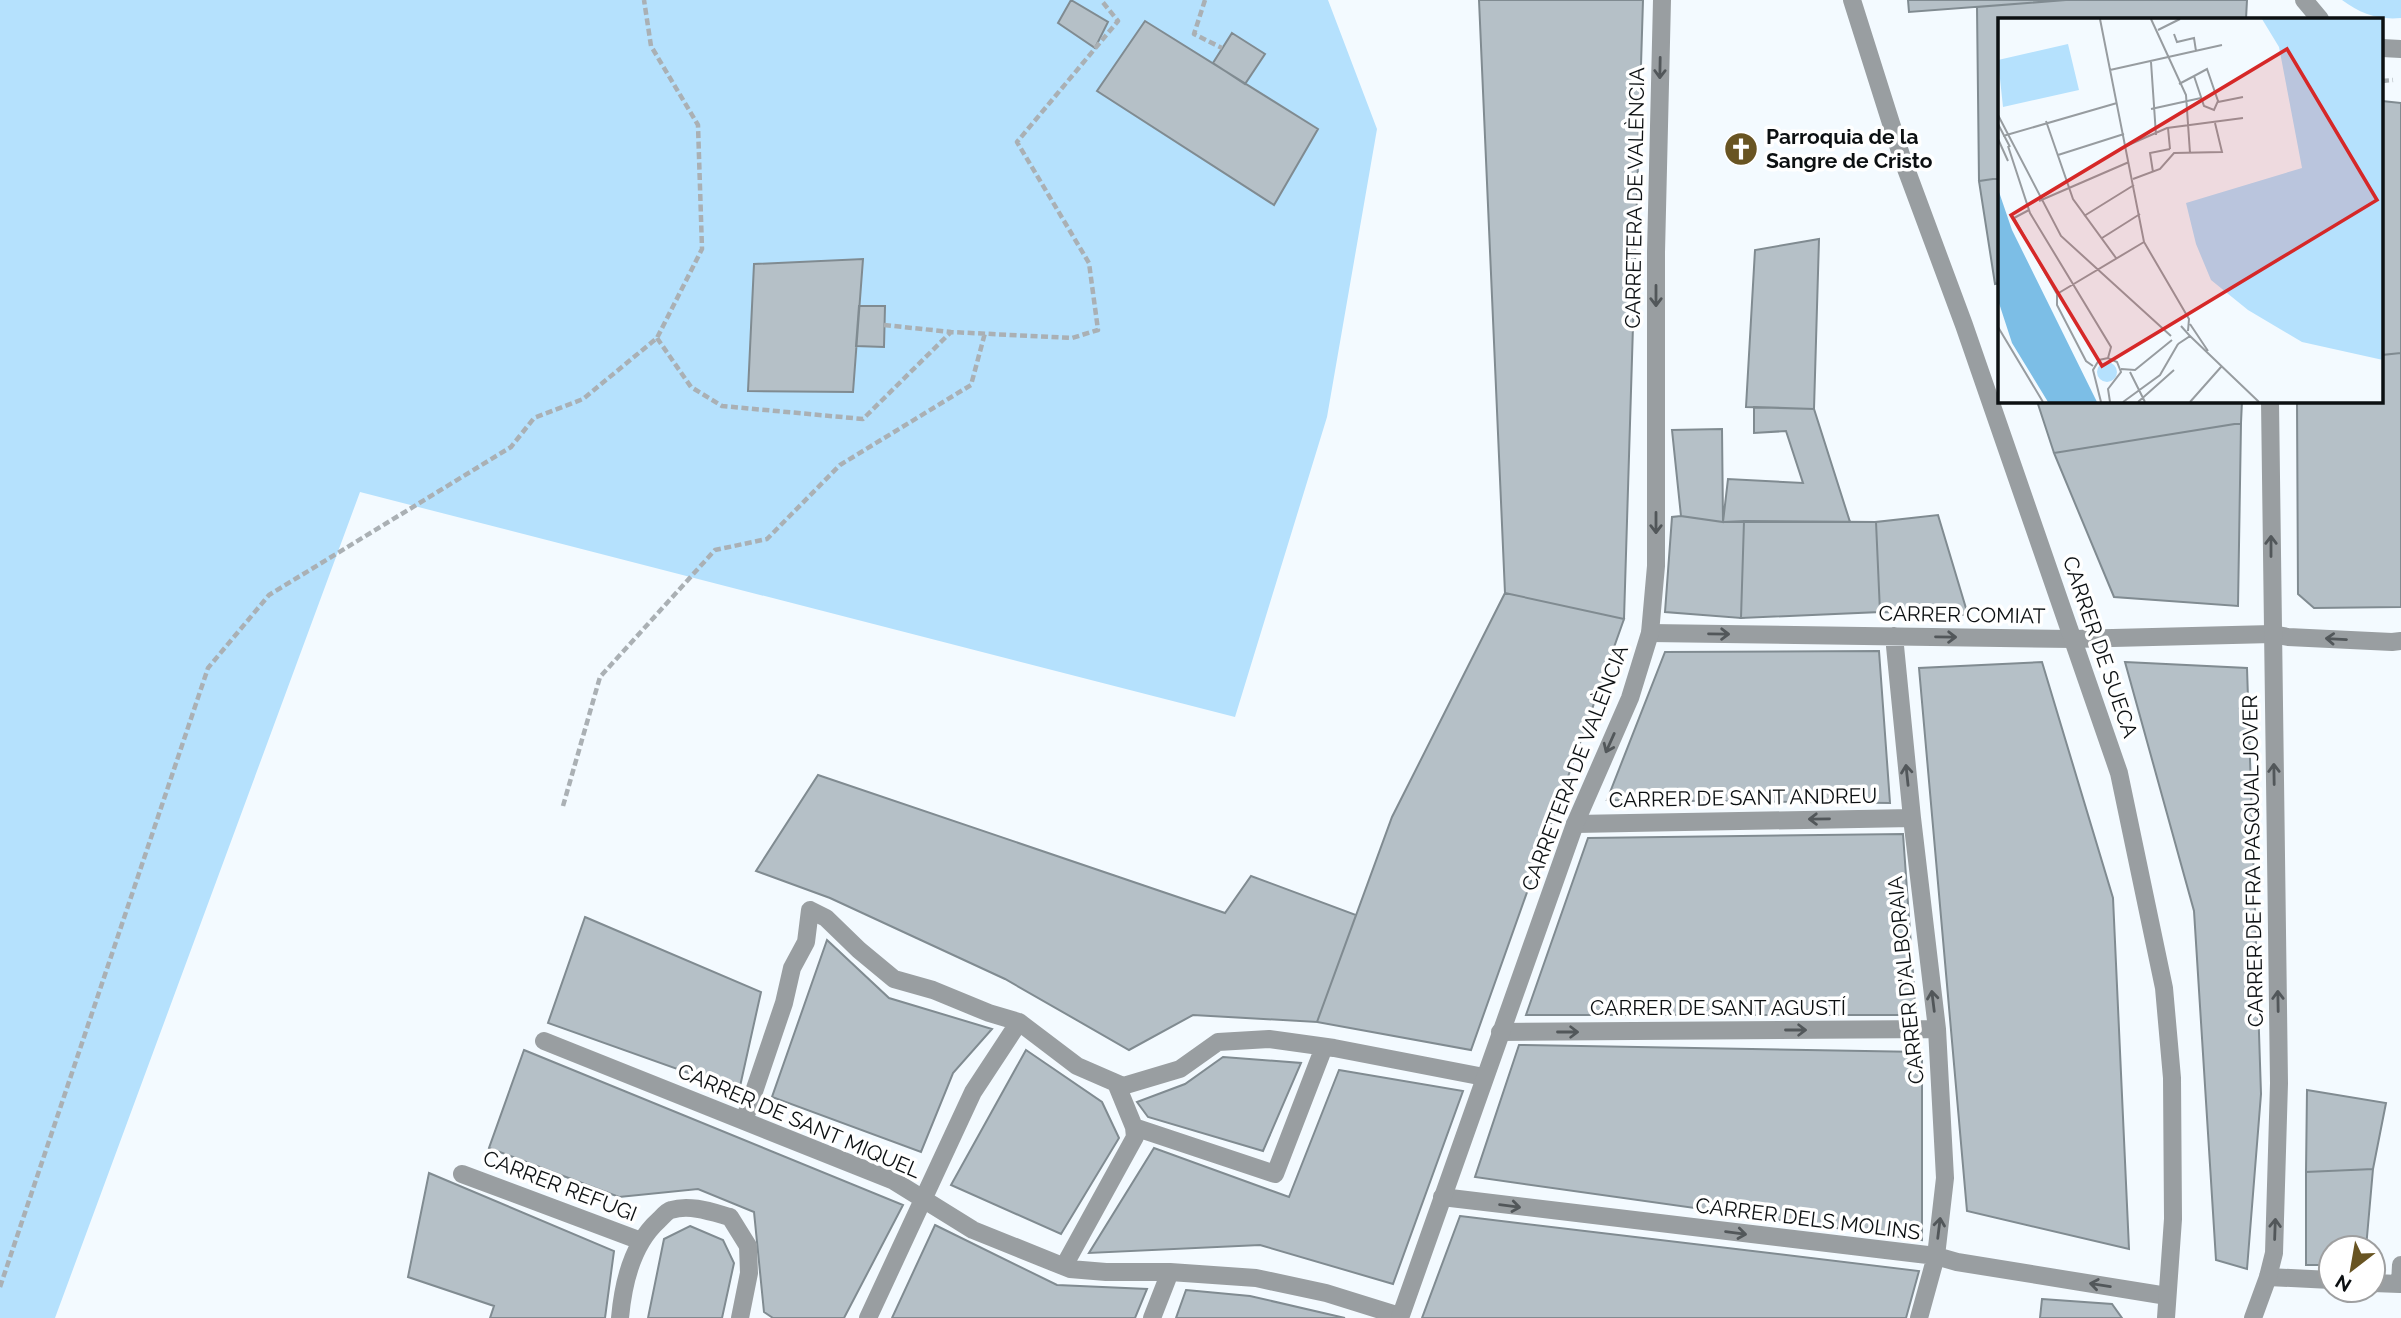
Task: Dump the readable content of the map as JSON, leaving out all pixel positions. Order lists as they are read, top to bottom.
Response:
{
  "streets": {
    "street": [
      "CARRETERA DE VALÈNCIA",
      "CARRER COMIAT",
      "CARRER DE SUECA",
      "CARRER DE SANT ANDREU",
      "CARRER DE FRA PASQUAL JOVER",
      "CARRER D'ALBORAIA",
      "CARRER DE SANT AGUSTÍ",
      "CARRER DE SANT MIQUEL",
      "CARRER REFUGI",
      "CARRER DELS MOLINS"
    ]
  },
  "crossings": [
    ["CARRETERA DE VALÈNCIA", "CARRER COMIAT"],
    ["CARRETERA DE VALÈNCIA", "CARRER DE SANT ANDREU"],
    ["CARRETERA DE VALÈNCIA", "CARRER DE SANT AGUSTÍ"],
    ["CARRETERA DE VALÈNCIA", "CARRER DE SANT MIQUEL"],
    ["CARRETERA DE VALÈNCIA", "CARRER DELS MOLINS"],
    ["CARRER COMIAT", "CARRER DE SUECA"],
    ["CARRER COMIAT", "CARRER DE FRA PASQUAL JOVER"],
    ["CARRER COMIAT", "CARRER D'ALBORAIA"],
    ["CARRER DE SUECA", "CARRER DELS MOLINS"],
    ["CARRER DE SANT ANDREU", "CARRER D'ALBORAIA"],
    ["CARRER D'ALBORAIA", "CARRER DE SANT AGUSTÍ"],
    ["CARRER D'ALBORAIA", "CARRER DELS MOLINS"]
  ],
  "one_way": [
    "CARRETERA DE VALÈNCIA",
    "CARRER DE SANT ANDREU",
    "CARRER DE FRA PASQUAL JOVER",
    "CARRER D'ALBORAIA",
    "CARRER DE SANT AGUSTÍ"
  ],
  "places": {
    "church": ["Parroquia de la Sangre de Cristo"]
  },
  "north": "bottom left"
}
